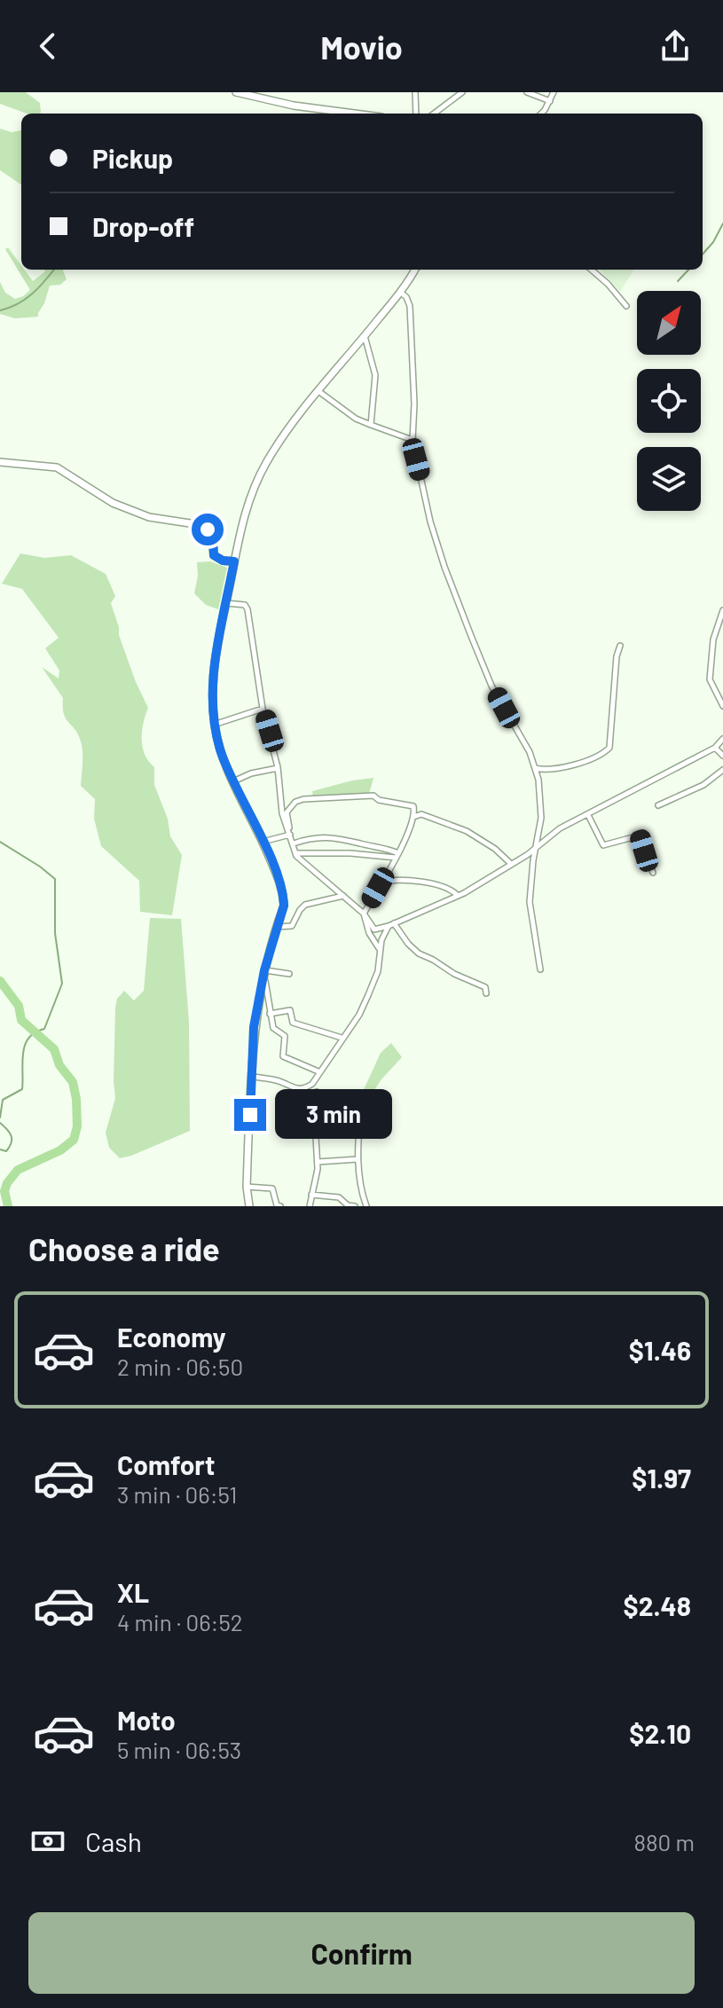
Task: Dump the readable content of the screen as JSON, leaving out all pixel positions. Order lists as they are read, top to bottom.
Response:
{
  "north": "top right",
  "page": {
    "header": "Movio",
    "banner": ["Pickup", "Drop-off"],
    "bubble": "3 min",
    "heading": "Choose a ride",
    "list": [
      {
        "name": "Economy",
        "note": "2 min · 06:50",
        "value": "$1.46"
      },
      {
        "name": "Comfort",
        "note": "3 min · 06:51",
        "value": "$1.97"
      },
      {
        "name": "XL",
        "note": "4 min · 06:52",
        "value": "$2.48"
      },
      {
        "name": "Moto",
        "note": "5 min · 06:53",
        "value": "$2.10"
      }
    ],
    "pay": ["Cash", "880 m"],
    "buttons": "Confirm"
  }
}
